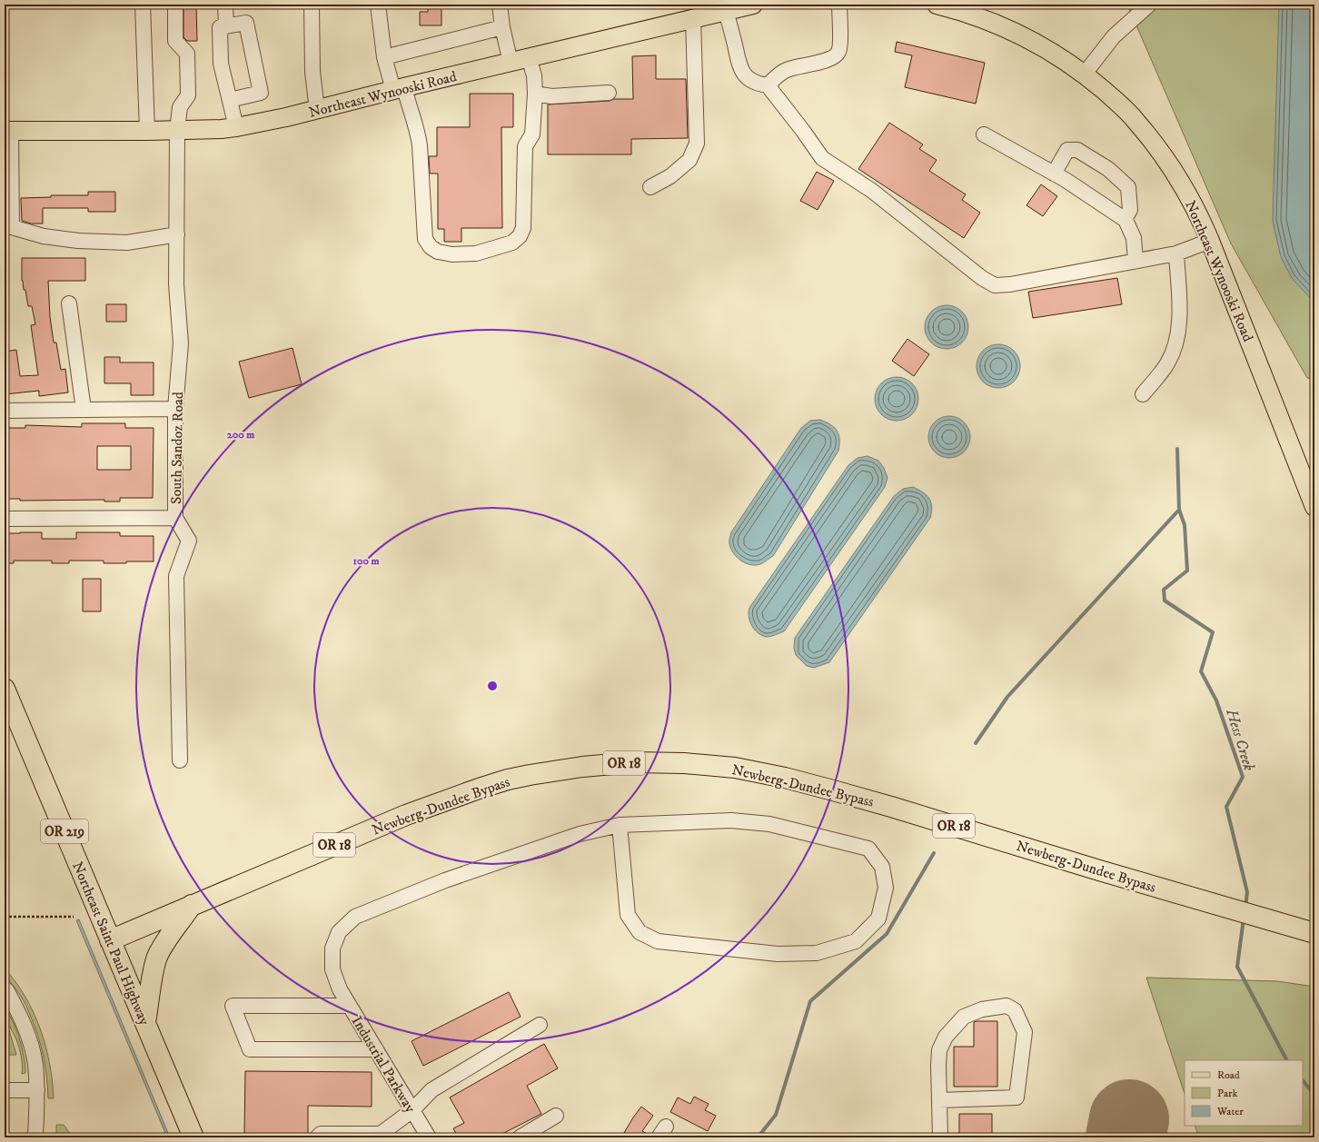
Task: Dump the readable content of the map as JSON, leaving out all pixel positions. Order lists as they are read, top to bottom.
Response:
{
  "streets": {
    "highway": [
      "OR 18",
      "Newberg-Dundee Bypass",
      "OR 219",
      "Northeast Saint Paul Highway"
    ],
    "main road": ["Northeast Wynooski Road"],
    "street": ["South Sandoz Road", "Industrial Parkway"]
  },
  "crossings": [
    ["Northeast Wynooski Road", "South Sandoz Road"],
    ["Newberg-Dundee Bypass", "Northeast Saint Paul Highway"]
  ],
  "water": ["Hess Creek"],
  "legend": ["Road", "Park", "Water"],
  "rings": ["200 m", "100 m"]
}
